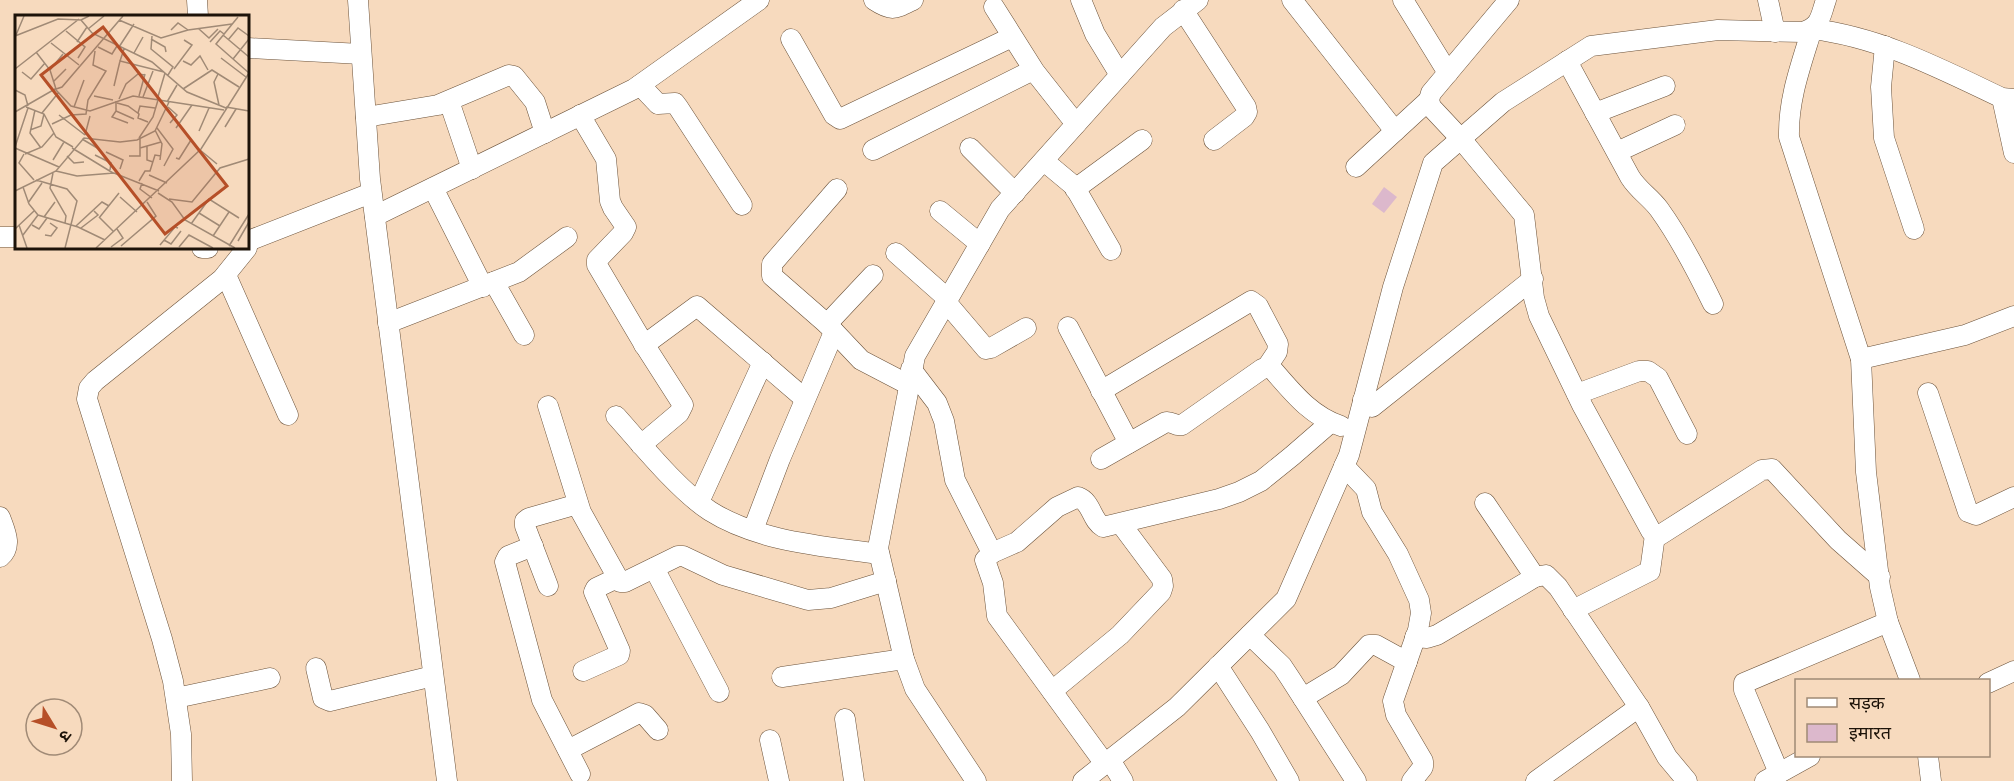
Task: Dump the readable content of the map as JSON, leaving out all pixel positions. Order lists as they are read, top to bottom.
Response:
{
  "legend": ["सड़क", "इमारत"],
  "north": "bottom right"
}
